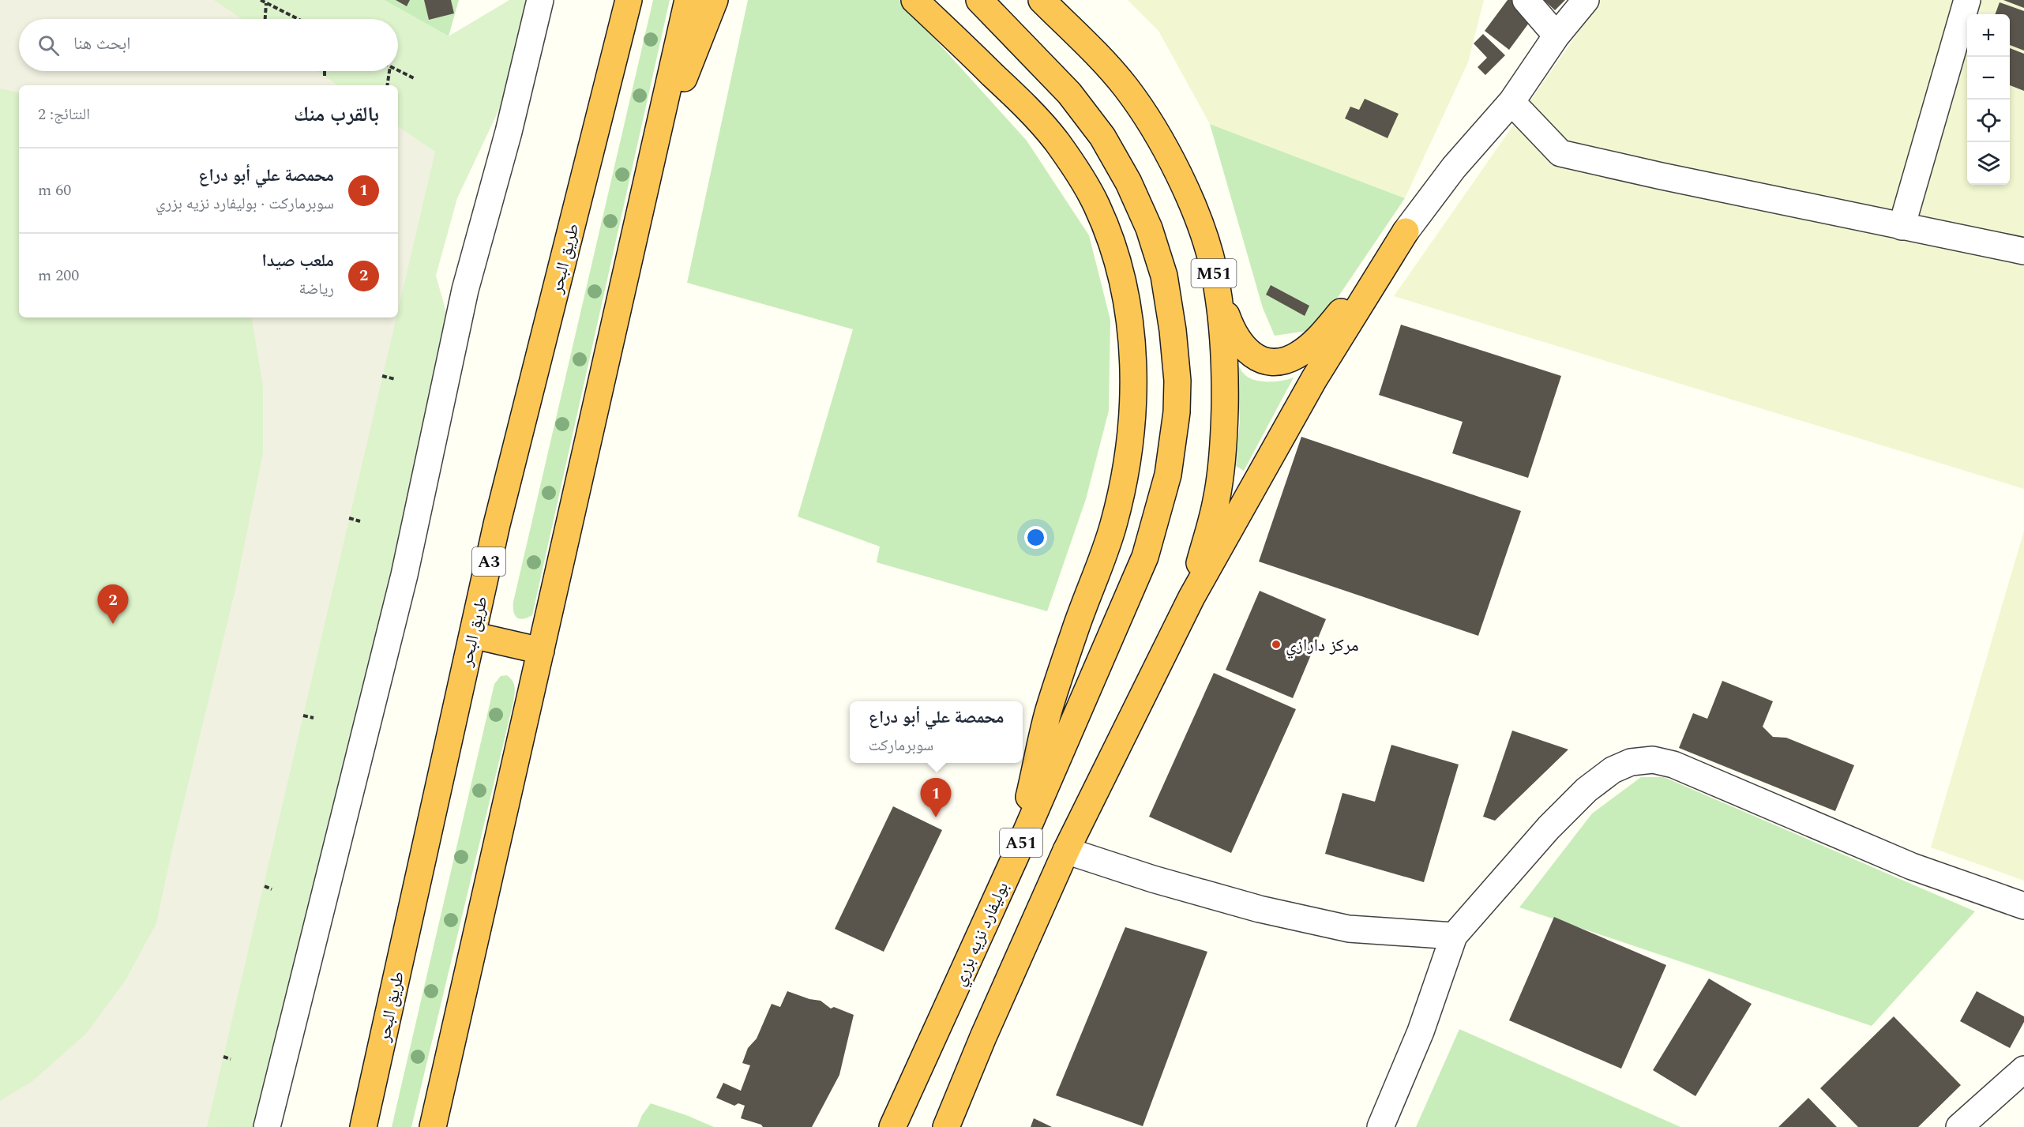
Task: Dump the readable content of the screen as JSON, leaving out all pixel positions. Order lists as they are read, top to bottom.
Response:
{
  "streets": {
    "highway": [
      "طريق البحر",
      "M51",
      "A3",
      "A51",
      "بوليفارد نزيه بزري"
    ]
  },
  "crossings": [
    ["M51", "A51"],
    ["M51", "بوليفارد نزيه بزري"]
  ],
  "places": ["مركز دارازي"],
  "page": {
    "map_buttons": ["+", "−"],
    "search": "ابحث هنا",
    "heading": ["بالقرب منك", "النتائج: 2"],
    "list": [
      {
        "mark": "1",
        "name": "محمصة علي أبو دراع",
        "note": "سوبرماركت · بوليفارد نزيه بزري",
        "value": "60 m"
      },
      {
        "mark": "2",
        "name": "ملعب صيدا",
        "note": "رياضة",
        "value": "200 m"
      }
    ],
    "pins": ["2", "1"],
    "popup": ["محمصة علي أبو دراع", "سوبرماركت"]
  }
}
